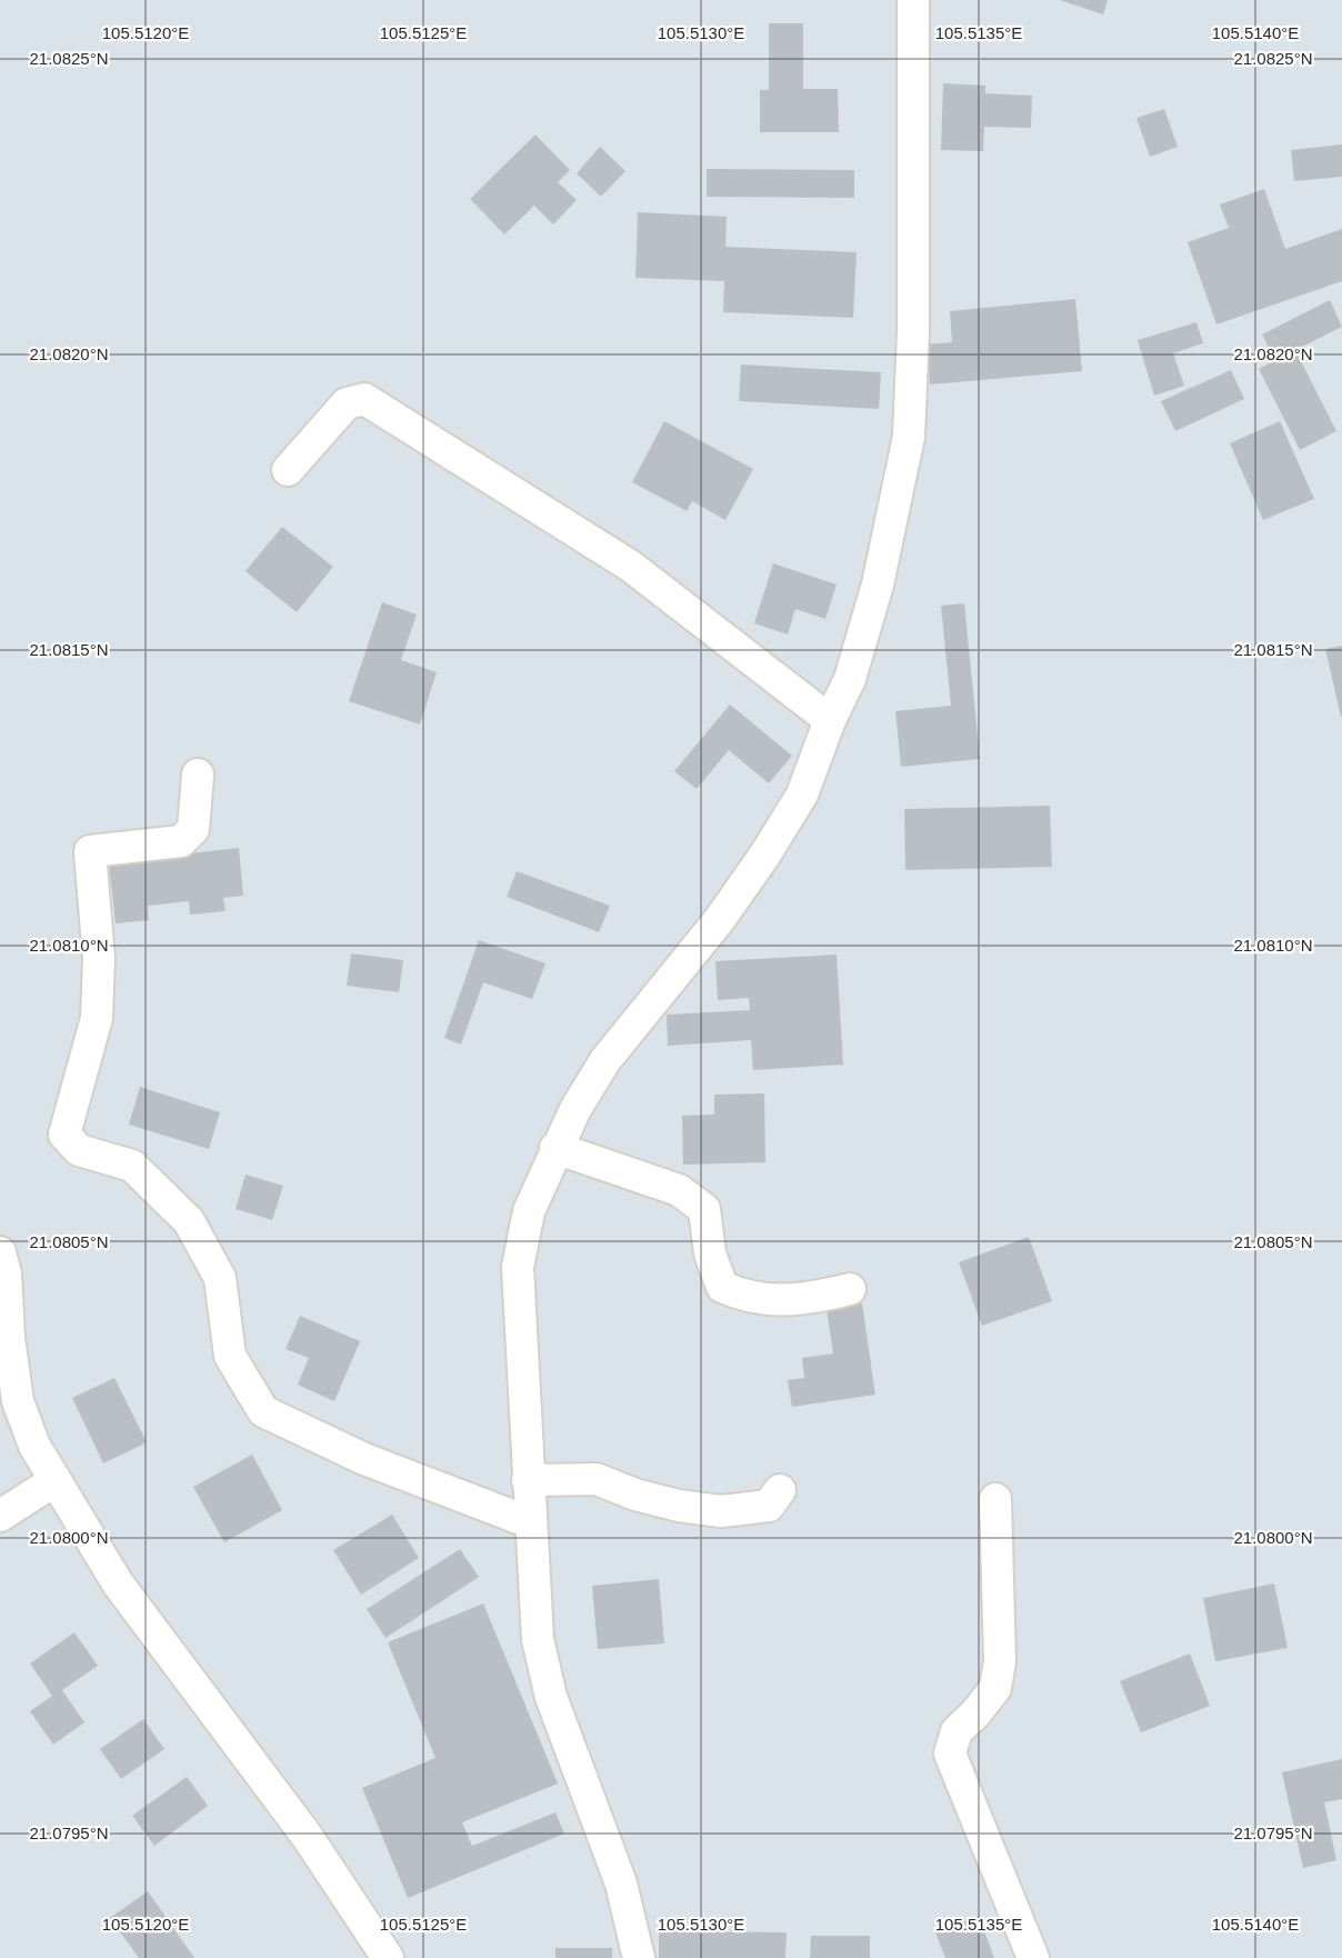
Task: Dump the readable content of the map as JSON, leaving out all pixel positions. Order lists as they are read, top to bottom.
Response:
{
  "coordinates": [
    "105.5120°E",
    "105.5125°E",
    "105.5130°E",
    "105.5135°E",
    "105.5140°E",
    "21.0825°N",
    "21.0820°N",
    "21.0815°N",
    "21.0810°N",
    "21.0805°N",
    "21.0800°N",
    "21.0795°N"
  ]
}
